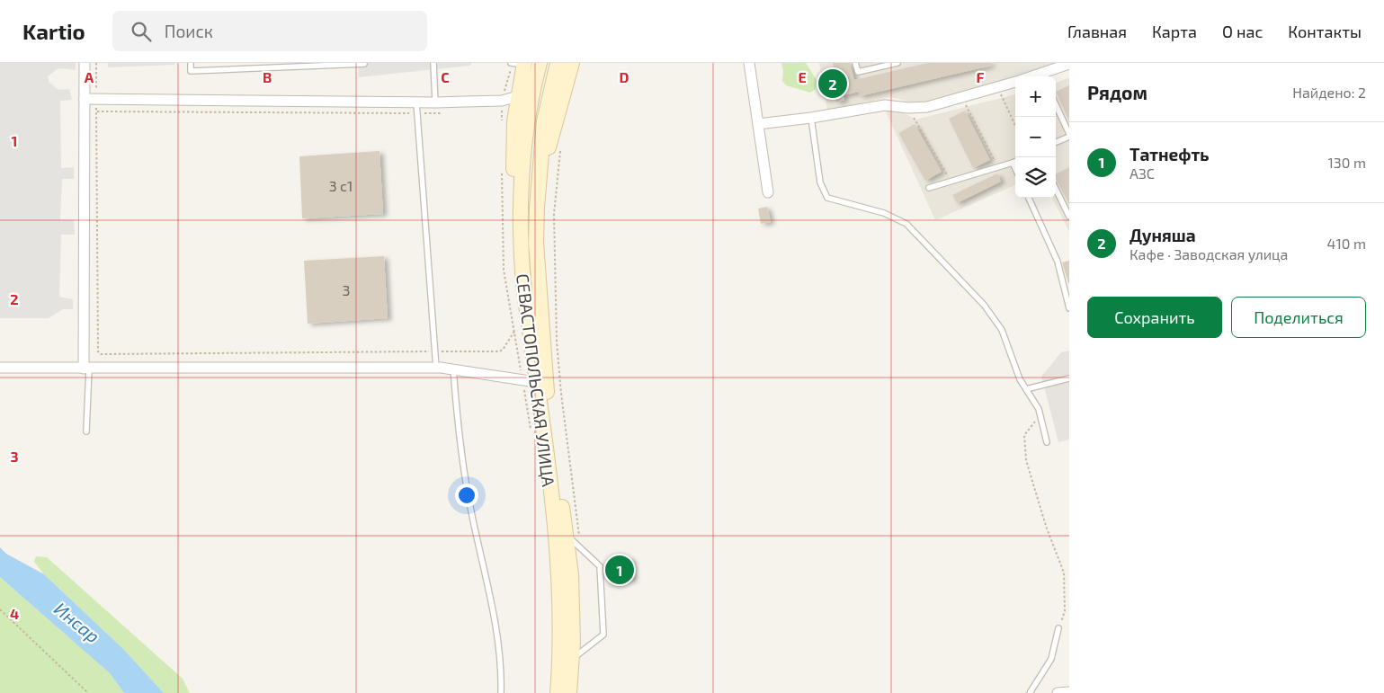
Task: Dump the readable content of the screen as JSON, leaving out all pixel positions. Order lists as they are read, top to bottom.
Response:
{
  "streets": {
    "main road": ["СЕВАСТОПОЛЬСКАЯ УЛИЦА"]
  },
  "water": ["Инсар"],
  "house_numbers": ["3 с1", "3"],
  "page": {
    "header": "Kartio",
    "search": "Поиск",
    "nav": [
      "Главная",
      "Карта",
      "О нас",
      "Контакты"
    ],
    "heading": ["Рядом", "Найдено: 2"],
    "pins": ["2", "1"],
    "map_buttons": ["+", "−"],
    "list": [
      {
        "mark": "1",
        "name": "Татнефть",
        "note": "АЗС",
        "value": "130 m"
      },
      {
        "mark": "2",
        "name": "Дуняша",
        "note": "Кафе · Заводская улица",
        "value": "410 m"
      }
    ],
    "buttons": ["Сохранить", "Поделиться"]
  },
  "grid": {
    "columns": [
      "A",
      "B",
      "C",
      "D",
      "E",
      "F"
    ],
    "rows": [
      "1",
      "2",
      "3",
      "4"
    ]
  }
}
